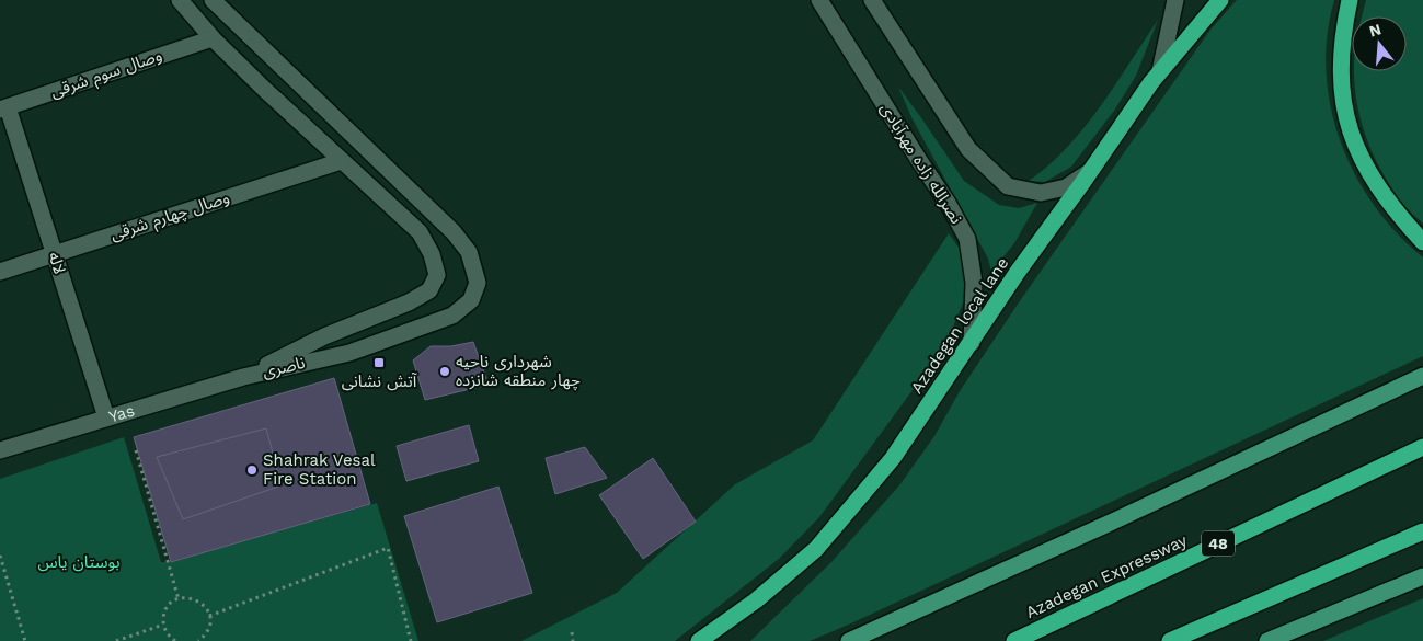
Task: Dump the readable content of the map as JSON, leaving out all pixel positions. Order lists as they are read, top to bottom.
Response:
{
  "streets": {
    "highway": ["Azadegan local lane", "48", "Azadegan Expressway"],
    "street": [
      "وصال سوم شرقی",
      "نصرالله زاده مهرآبادی",
      "وصال چهارم شرقی",
      "لاله",
      "ناصری",
      "Yas"
    ]
  },
  "crossings": [
    ["وصال سوم شرقی", "لاله"],
    ["وصال سوم شرقی", "ناصری"],
    ["نصرالله زاده مهرآبادی", "Azadegan local lane"],
    ["وصال چهارم شرقی", "لاله"],
    ["وصال چهارم شرقی", "ناصری"],
    ["لاله", "Yas"],
    ["ناصری", "Yas"]
  ],
  "parks": ["بوستان یاس"],
  "places": {
    "transit": ["آتش نشانی"],
    "other": ["شهرداری ناحیه چهار منطقه شانزده", "Shahrak Vesal Fire Station"]
  },
  "north": "top"
}
